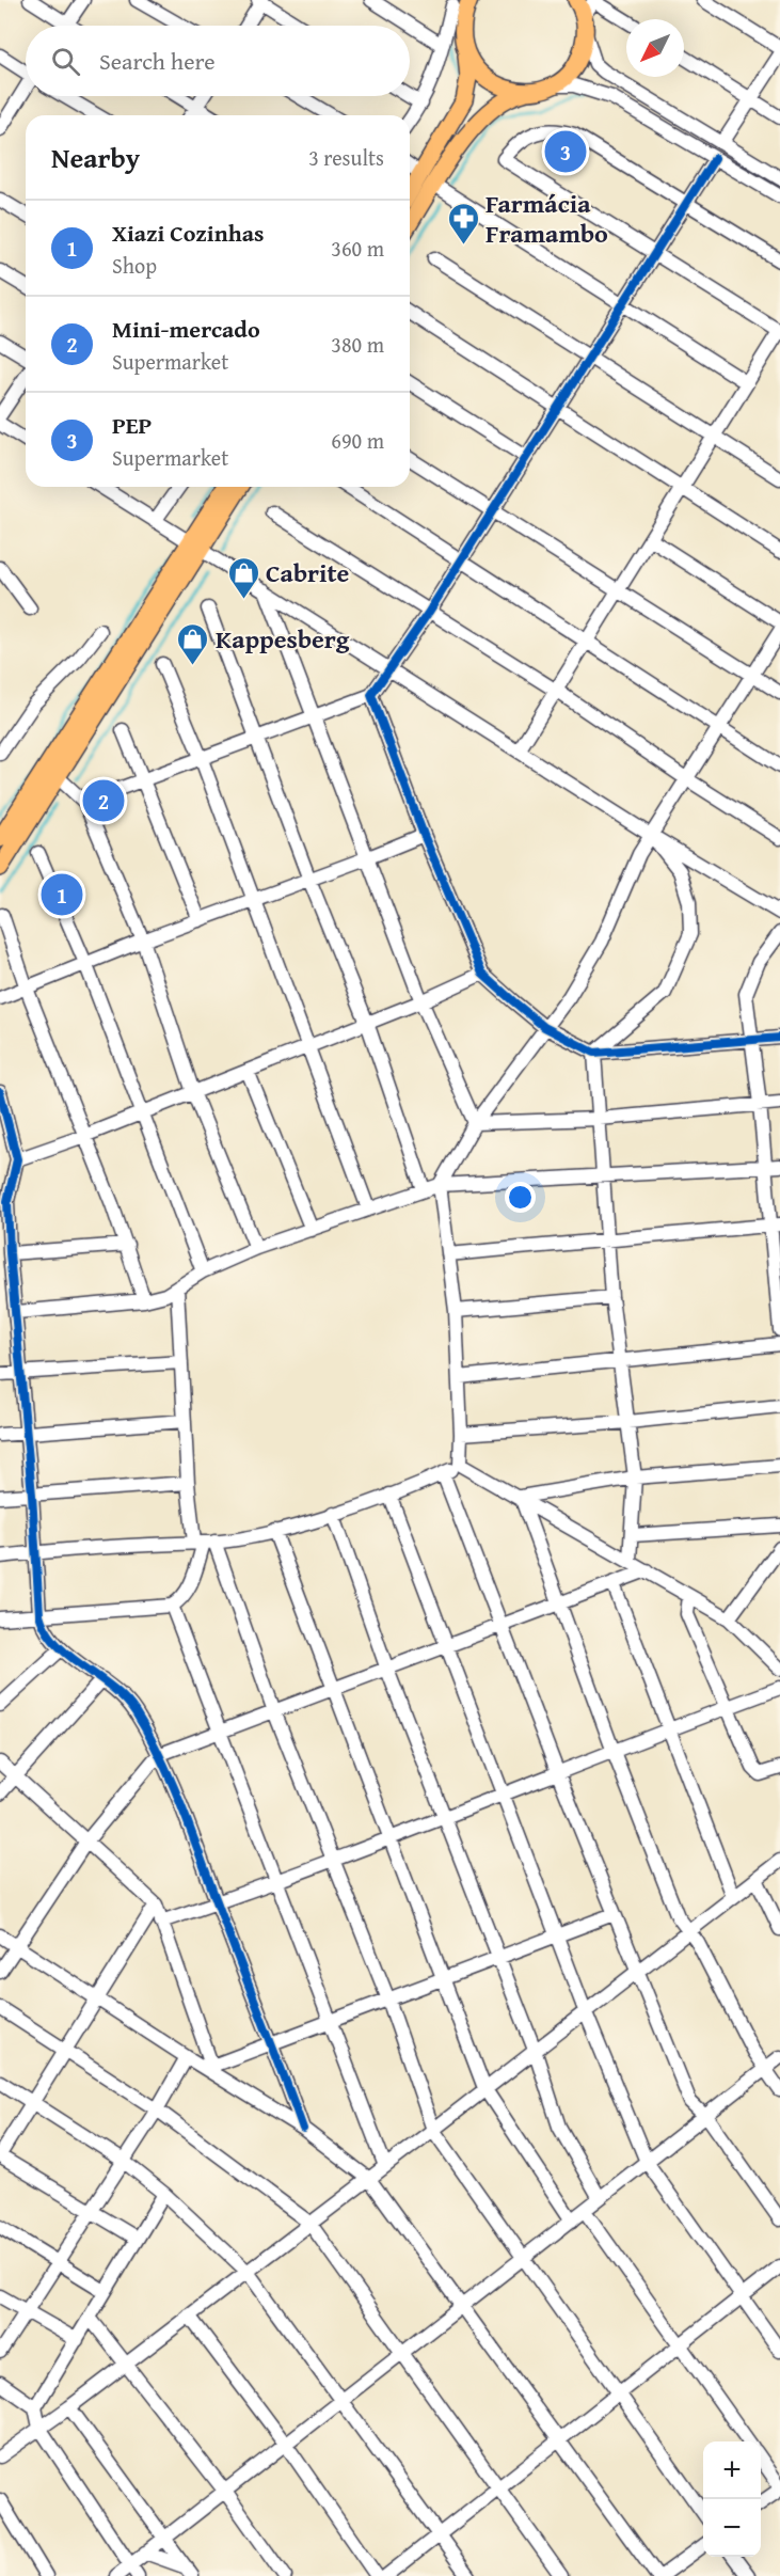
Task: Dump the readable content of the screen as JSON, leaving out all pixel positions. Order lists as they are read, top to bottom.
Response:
{
  "places": {
    "pharmacy": ["Farmácia Framambo"],
    "shop": ["Cabrite", "Kappesberg"]
  },
  "north": "bottom left",
  "page": {
    "search": "Search here",
    "heading": ["Nearby", "3 results"],
    "pins": ["3", "2", "1"],
    "list": [
      {
        "mark": "1",
        "name": "Xiazi Cozinhas",
        "note": "Shop",
        "value": "360 m"
      },
      {
        "mark": "2",
        "name": "Mini-mercado",
        "note": "Supermarket",
        "value": "380 m"
      },
      {
        "mark": "3",
        "name": "PEP",
        "note": "Supermarket",
        "value": "690 m"
      }
    ],
    "map_buttons": ["+", "−"]
  }
}
